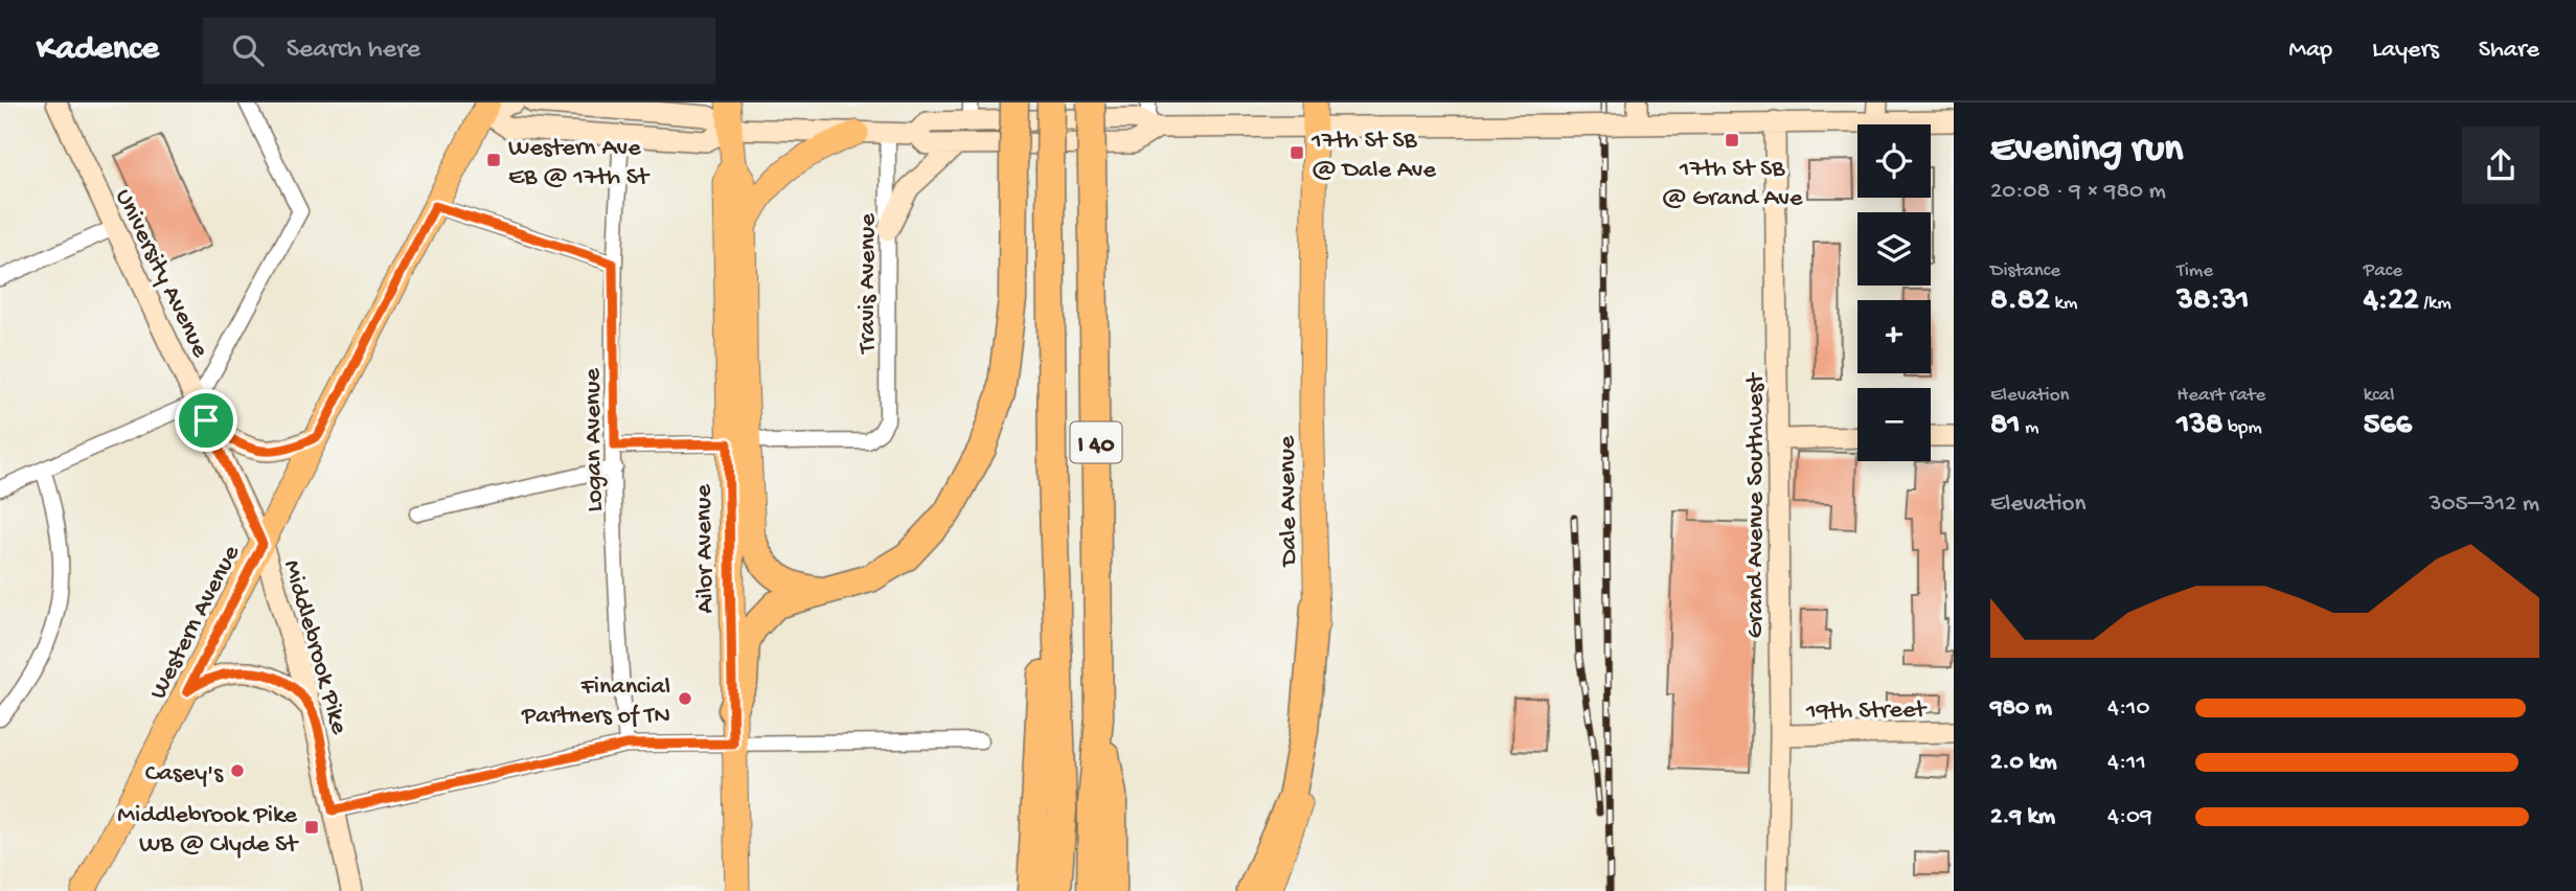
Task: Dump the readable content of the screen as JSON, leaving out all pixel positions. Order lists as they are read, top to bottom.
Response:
{
  "streets": {
    "highway": ["I 40"],
    "main road": [
      "University Avenue",
      "Dale Avenue",
      "Grand Avenue Southwest",
      "Ailor Avenue",
      "Western Avenue",
      "Middlebrook Pike",
      "19th Street"
    ],
    "street": ["Travis Avenue", "Logan Avenue"]
  },
  "crossings": [
    ["University Avenue", "Western Avenue"],
    ["University Avenue", "Middlebrook Pike"],
    ["Travis Avenue", "Ailor Avenue"],
    ["Grand Avenue Southwest", "19th Street"],
    ["Western Avenue", "Middlebrook Pike"]
  ],
  "places": {
    "transit": [
      "17th St SB @ Grand Ave",
      "17th St SB @ Dale Ave",
      "Western Ave EB @ 17th St",
      "Middlebrook Pike WB @ Clyde St"
    ],
    "other": ["Financial Partners of TN", "Casey's"]
  },
  "page": {
    "header": "Kadence",
    "search": "Search here",
    "nav": ["Map", "Layers", "Share"],
    "heading": ["Evening run", "20:08 · 9 × 980 m"],
    "map_buttons": ["+", "−"],
    "stats": [
      ["Distance", "8.82 km"],
      ["Time", "38:31"],
      ["Pace", "4:22 /km"],
      ["Elevation", "81 m"],
      ["Heart rate", "138 bpm"],
      ["kcal", "566"]
    ],
    "chart": ["Elevation", "305–312 m"],
    "list": [
      {
        "name": "980 m",
        "note": "4:10"
      },
      {
        "name": "2.0 km",
        "note": "4:11"
      },
      {
        "name": "2.9 km",
        "note": "4:09"
      }
    ]
  }
}
